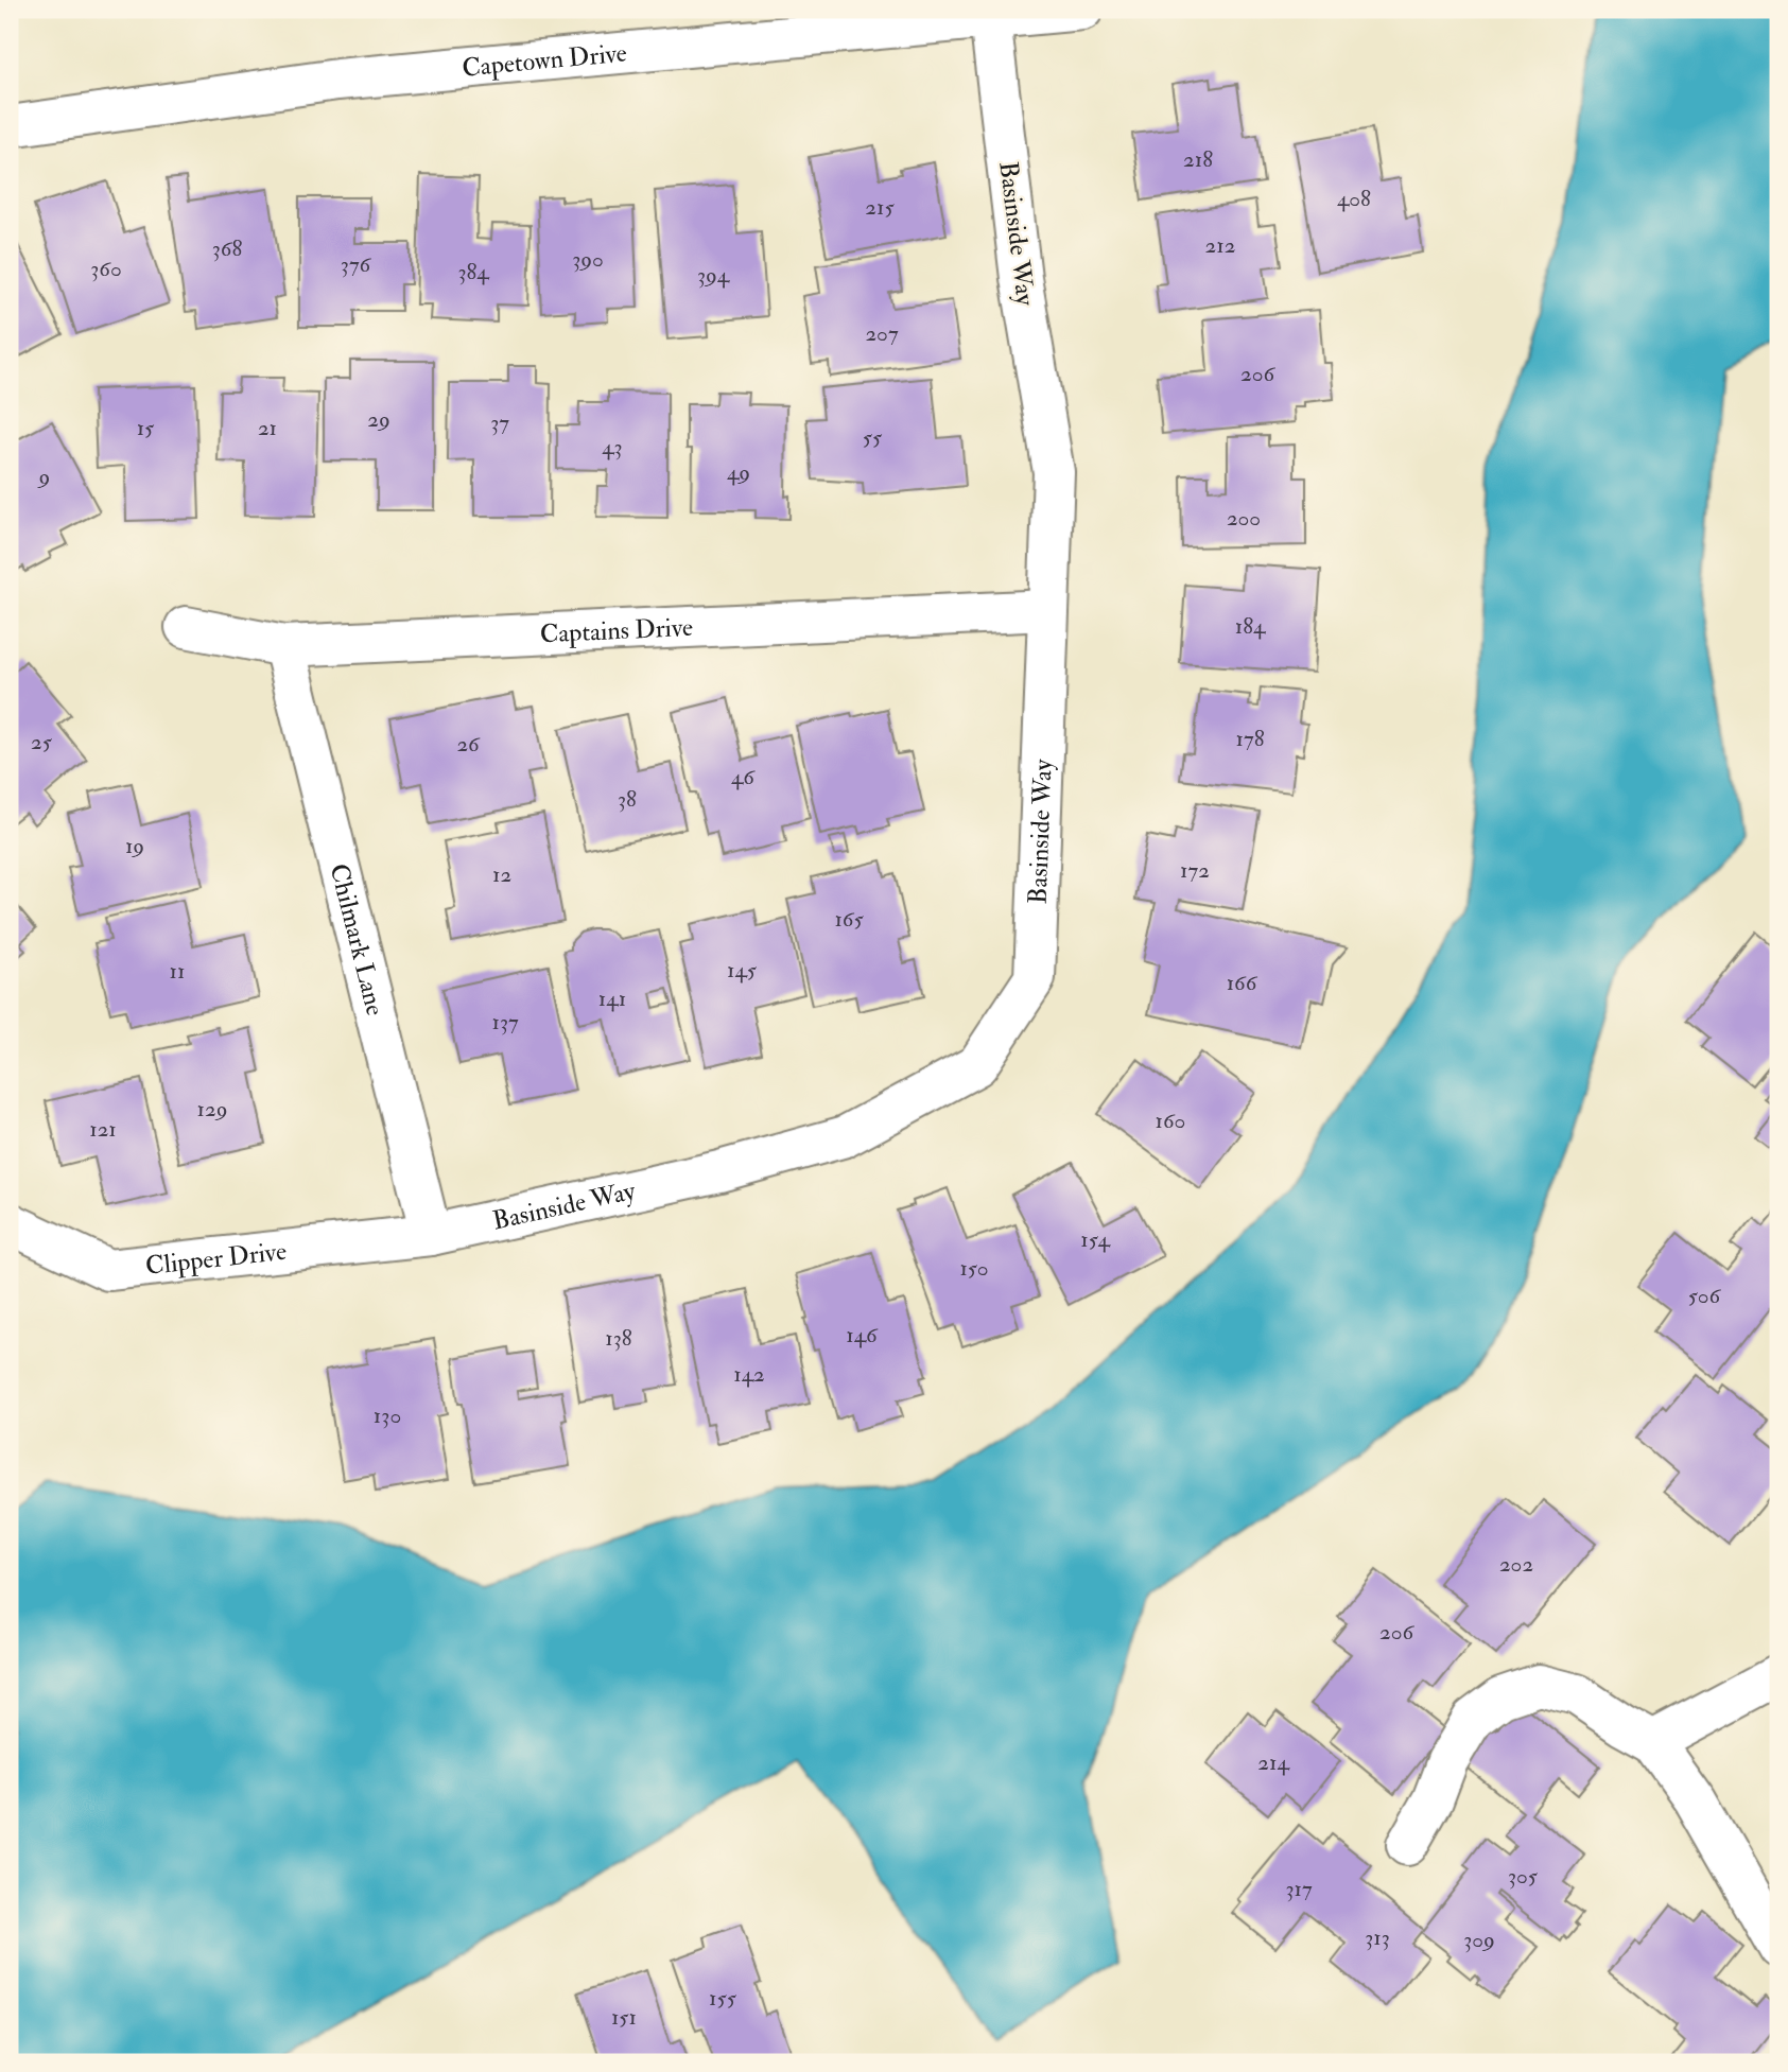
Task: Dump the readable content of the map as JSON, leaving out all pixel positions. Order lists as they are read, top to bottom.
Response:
{
  "streets": {
    "street": [
      "Capetown Drive",
      "Basinside Way",
      "Captains Drive",
      "Chilmark Lane",
      "Clipper Drive"
    ]
  },
  "crossings": [
    ["Capetown Drive", "Basinside Way"],
    ["Basinside Way", "Captains Drive"],
    ["Basinside Way", "Chilmark Lane"],
    ["Basinside Way", "Clipper Drive"],
    ["Captains Drive", "Chilmark Lane"],
    ["Chilmark Lane", "Clipper Drive"]
  ],
  "house_numbers": [
    "218",
    "408",
    "215",
    "212",
    "368",
    "390",
    "376",
    "360",
    "384",
    "394",
    "207",
    "206",
    "29",
    "37",
    "15",
    "21",
    "55",
    "43",
    "49",
    "9",
    "200",
    "184",
    "178",
    "25",
    "26",
    "46",
    "38",
    "19",
    "172",
    "12",
    "165",
    "145",
    "11",
    "166",
    "141",
    "137",
    "129",
    "160",
    "121",
    "154",
    "150",
    "506",
    "146",
    "138",
    "142",
    "130",
    "202",
    "206",
    "214",
    "305",
    "317",
    "313",
    "309",
    "155",
    "151"
  ]
}
